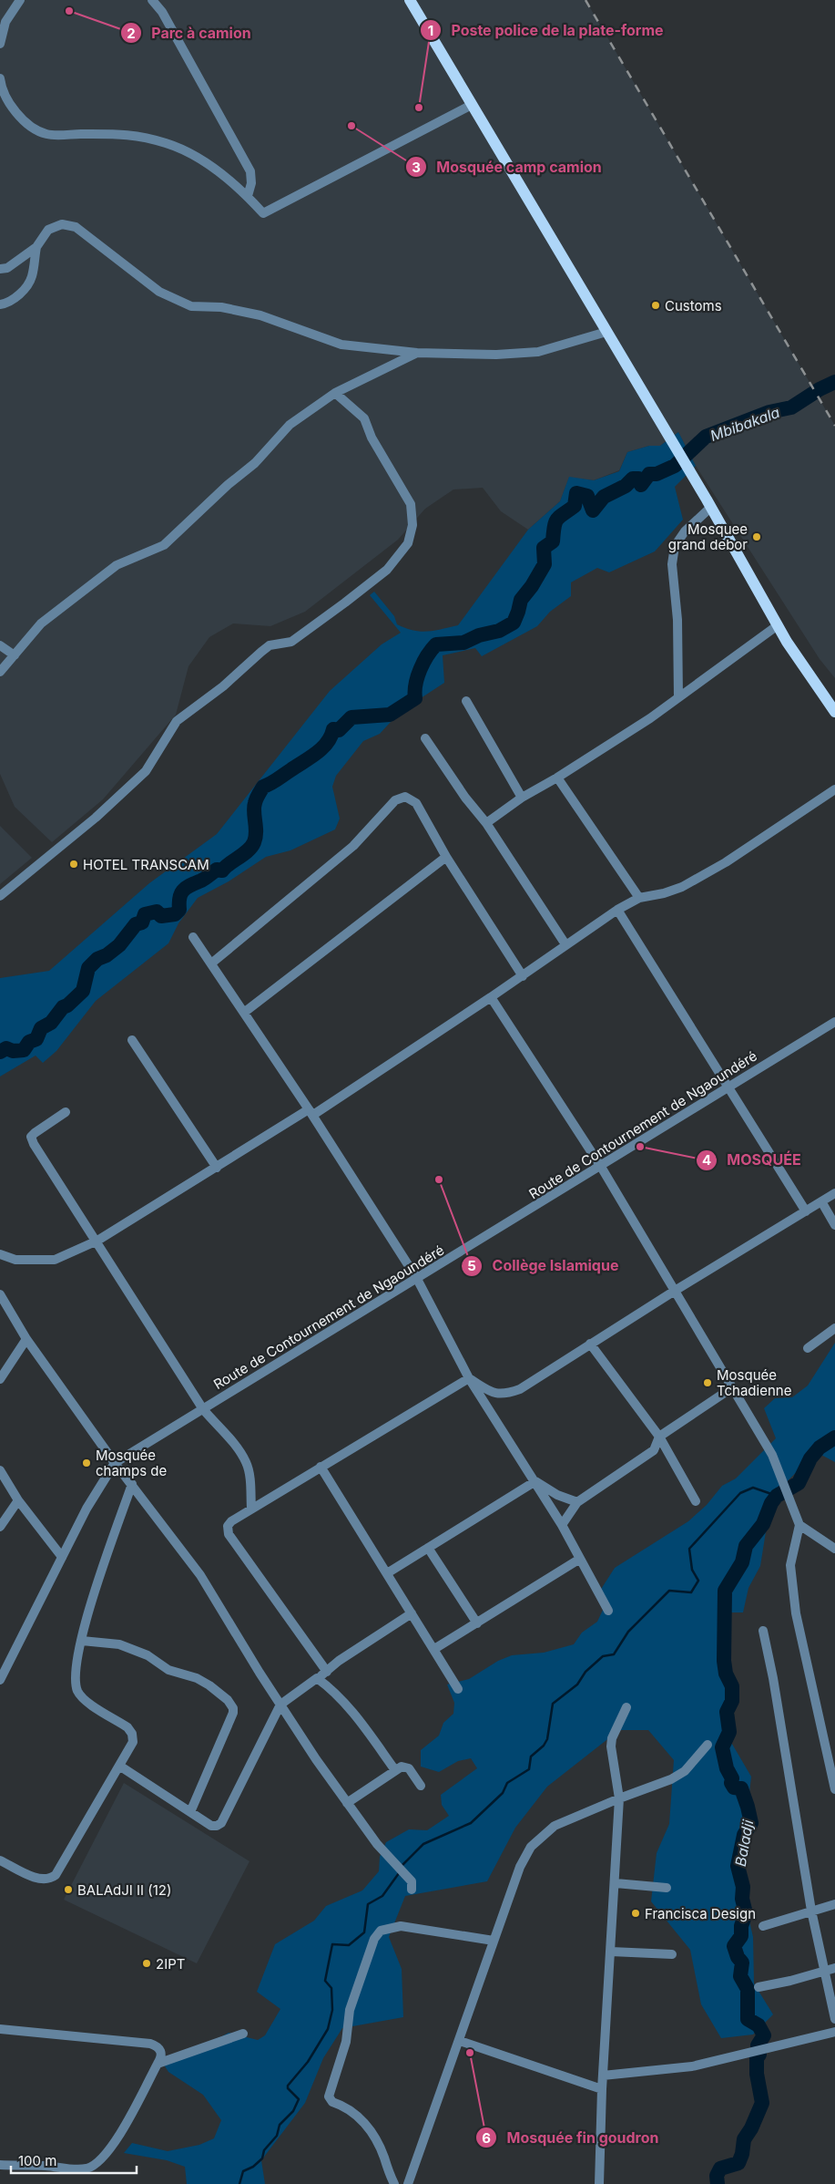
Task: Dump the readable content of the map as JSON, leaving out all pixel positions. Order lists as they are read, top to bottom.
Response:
{
  "streets": {
    "street": ["Route de Contournement de Ngaoundéré"]
  },
  "water": ["Mbibakala", "Baladji"],
  "places": [
    "Parc à camion",
    "Poste police de la plate-forme",
    "Mosquée camp camion",
    "Customs",
    "Mosquee grand debor",
    "HOTEL TRANSCAM",
    "MOSQUÉE",
    "Collège Islamique",
    "Mosquée Tchadienne",
    "Mosquée champs de",
    "BALAdJI II (12)",
    "Francisca Design",
    "2IPT",
    "Mosquée fin goudron"
  ],
  "scale_bar": "100 m"
}
